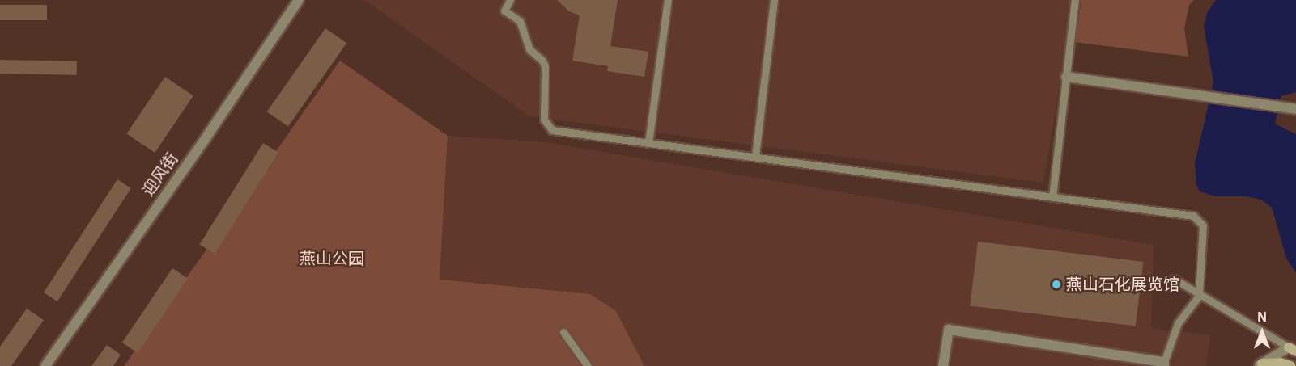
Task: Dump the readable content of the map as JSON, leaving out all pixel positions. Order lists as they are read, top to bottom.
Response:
{
  "streets": {
    "street": ["迎风街"]
  },
  "parks": ["燕山公园"],
  "places": ["燕山石化展览馆"],
  "north": "top"
}
